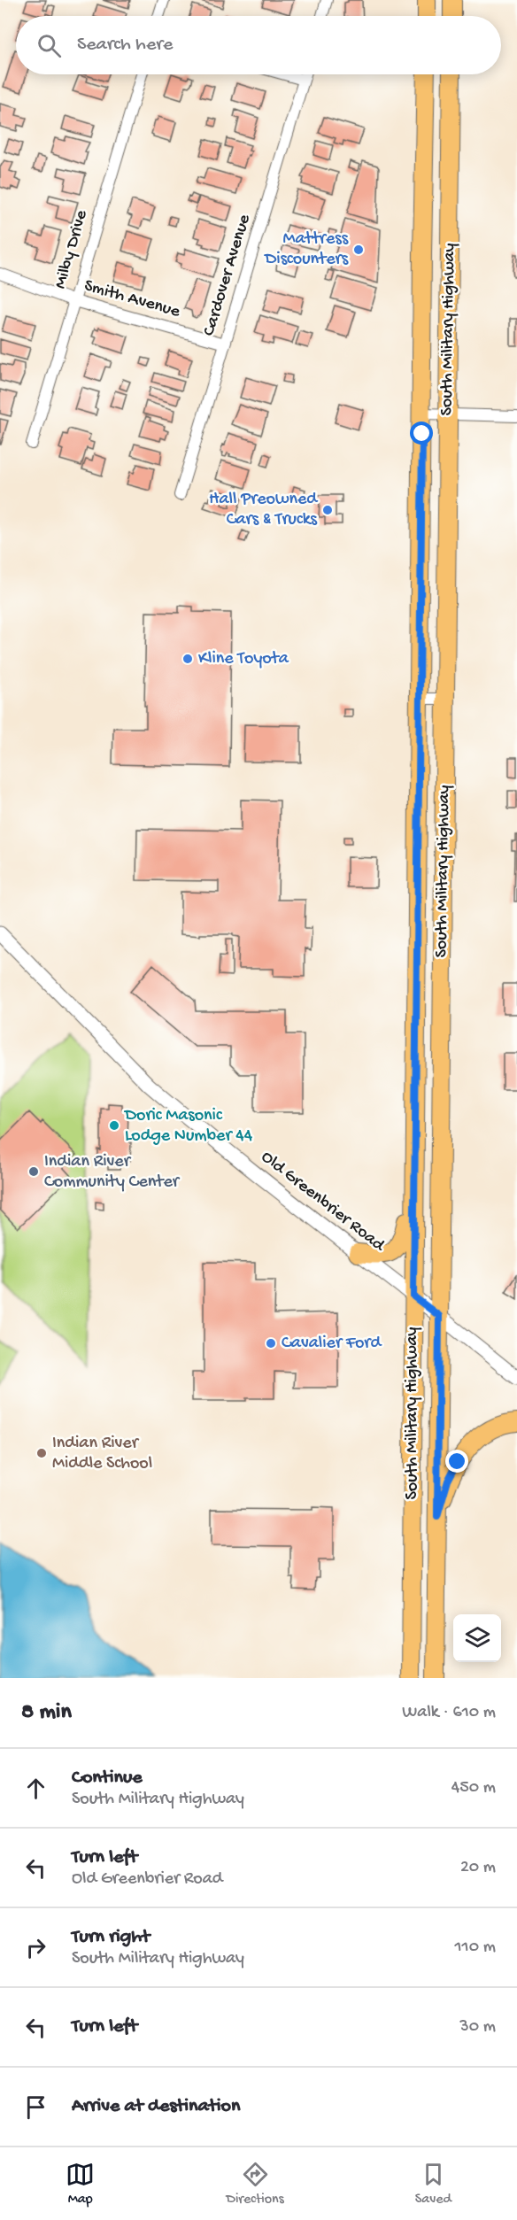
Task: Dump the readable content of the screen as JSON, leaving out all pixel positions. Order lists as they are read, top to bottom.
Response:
{
  "streets": {
    "main road": ["South Military Highway"],
    "street": [
      "Milby Drive",
      "Cardover Avenue",
      "Smith Avenue",
      "Old Greenbrier Road"
    ]
  },
  "crossings": [
    ["Milby Drive", "Smith Avenue"],
    ["Cardover Avenue", "Smith Avenue"],
    ["South Military Highway", "Old Greenbrier Road"]
  ],
  "places": [
    "Mattress Discounters",
    "Hall Preowned Cars & Trucks",
    "Kline Toyota",
    "Doric Masonic Lodge Number 44",
    "Indian River Community Center",
    "Cavalier Ford",
    "Indian River Middle School"
  ],
  "page": {
    "search": "Search here",
    "heading": ["8 min", "Walk · 610 m"],
    "list": [
      ["Continue", "South Military Highway", "450 m"],
      ["Turn left", "Old Greenbrier Road", "20 m"],
      ["Turn right", "South Military Highway", "110 m"],
      ["Turn left", "30 m"],
      "Arrive at destination"
    ],
    "nav": ["Map", "Directions", "Saved"]
  }
}
